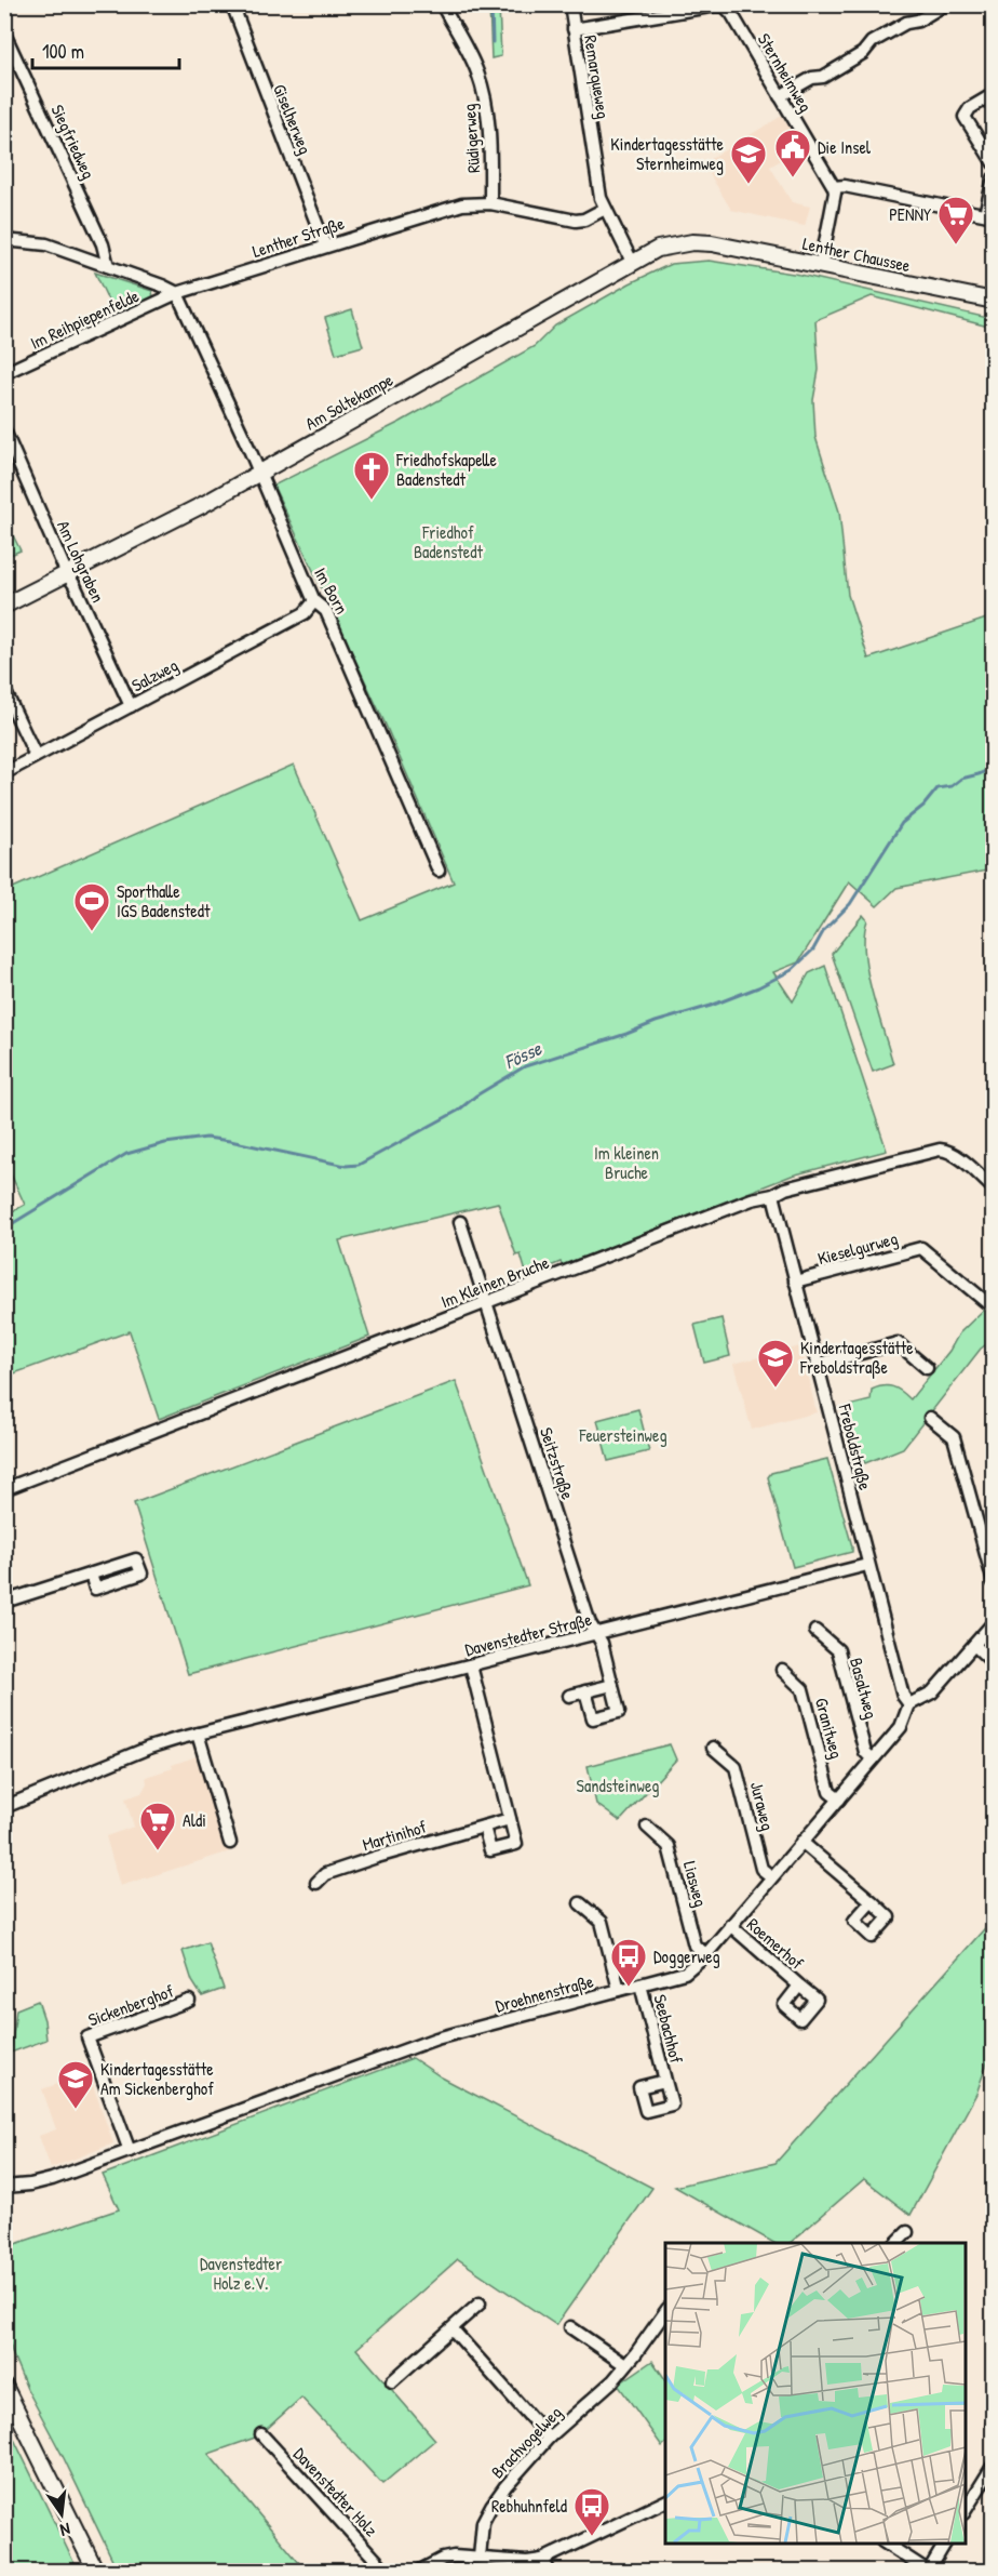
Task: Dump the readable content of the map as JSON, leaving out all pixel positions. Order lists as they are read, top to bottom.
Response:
{
  "streets": {
    "street": [
      "Sternheimweg",
      "Remarqueweg",
      "Giselherweg",
      "Rüdigerweg",
      "Siegfriedweg",
      "Lenther Straße",
      "Lenther Chaussee",
      "Im Reihpiepenfelde",
      "Am Soltekampe",
      "Am Lohgraben",
      "Im Born",
      "Salzweg",
      "Kieselgurweg",
      "Im Kleinen Bruche",
      "Freboldstraße",
      "Seitzstraße",
      "Davenstedter Straße",
      "Basaltweg",
      "Granitweg",
      "Juraweg",
      "Martinihof",
      "Liasweg",
      "Roemerhof",
      "Droehnenstraße",
      "Sickenberghof",
      "Seebachhof",
      "Brachvogelweg",
      "Davenstedter Holz"
    ]
  },
  "crossings": [
    ["Sternheimweg", "Remarqueweg"],
    ["Remarqueweg", "Lenther Straße"],
    ["Remarqueweg", "Am Soltekampe"],
    ["Giselherweg", "Lenther Straße"],
    ["Rüdigerweg", "Lenther Straße"],
    ["Lenther Straße", "Im Reihpiepenfelde"],
    ["Lenther Straße", "Im Born"],
    ["Lenther Chaussee", "Am Soltekampe"],
    ["Im Reihpiepenfelde", "Im Born"],
    ["Am Soltekampe", "Am Lohgraben"],
    ["Am Soltekampe", "Im Born"],
    ["Am Lohgraben", "Salzweg"],
    ["Im Born", "Salzweg"],
    ["Kieselgurweg", "Freboldstraße"],
    ["Im Kleinen Bruche", "Freboldstraße"],
    ["Im Kleinen Bruche", "Seitzstraße"],
    ["Freboldstraße", "Davenstedter Straße"],
    ["Freboldstraße", "Droehnenstraße"],
    ["Seitzstraße", "Davenstedter Straße"],
    ["Basaltweg", "Droehnenstraße"],
    ["Granitweg", "Droehnenstraße"],
    ["Juraweg", "Droehnenstraße"],
    ["Liasweg", "Droehnenstraße"],
    ["Roemerhof", "Droehnenstraße"],
    ["Droehnenstraße", "Sickenberghof"],
    ["Droehnenstraße", "Seebachhof"]
  ],
  "water": ["Fösse"],
  "parks": [
    "Friedhof Badenstedt",
    "Im kleinen Bruche",
    "Feuersteinweg",
    "Sandsteinweg",
    "Davenstedter Holz e.V."
  ],
  "places": {
    "public building": ["Die Insel"],
    "school or university": ["Kindertagesstätte Sternheimweg", "Kindertagesstätte Freboldstraße", "Kindertagesstätte Am Sickenberghof"],
    "supermarket": ["PENNY", "Aldi"],
    "church": ["Friedhofskapelle Badenstedt"],
    "sports": ["Sporthalle IGS Badenstedt"],
    "bus stop": ["Doggerweg", "Rebhuhnfeld"]
  },
  "scale_bar": "100 m",
  "north": "bottom"
}
